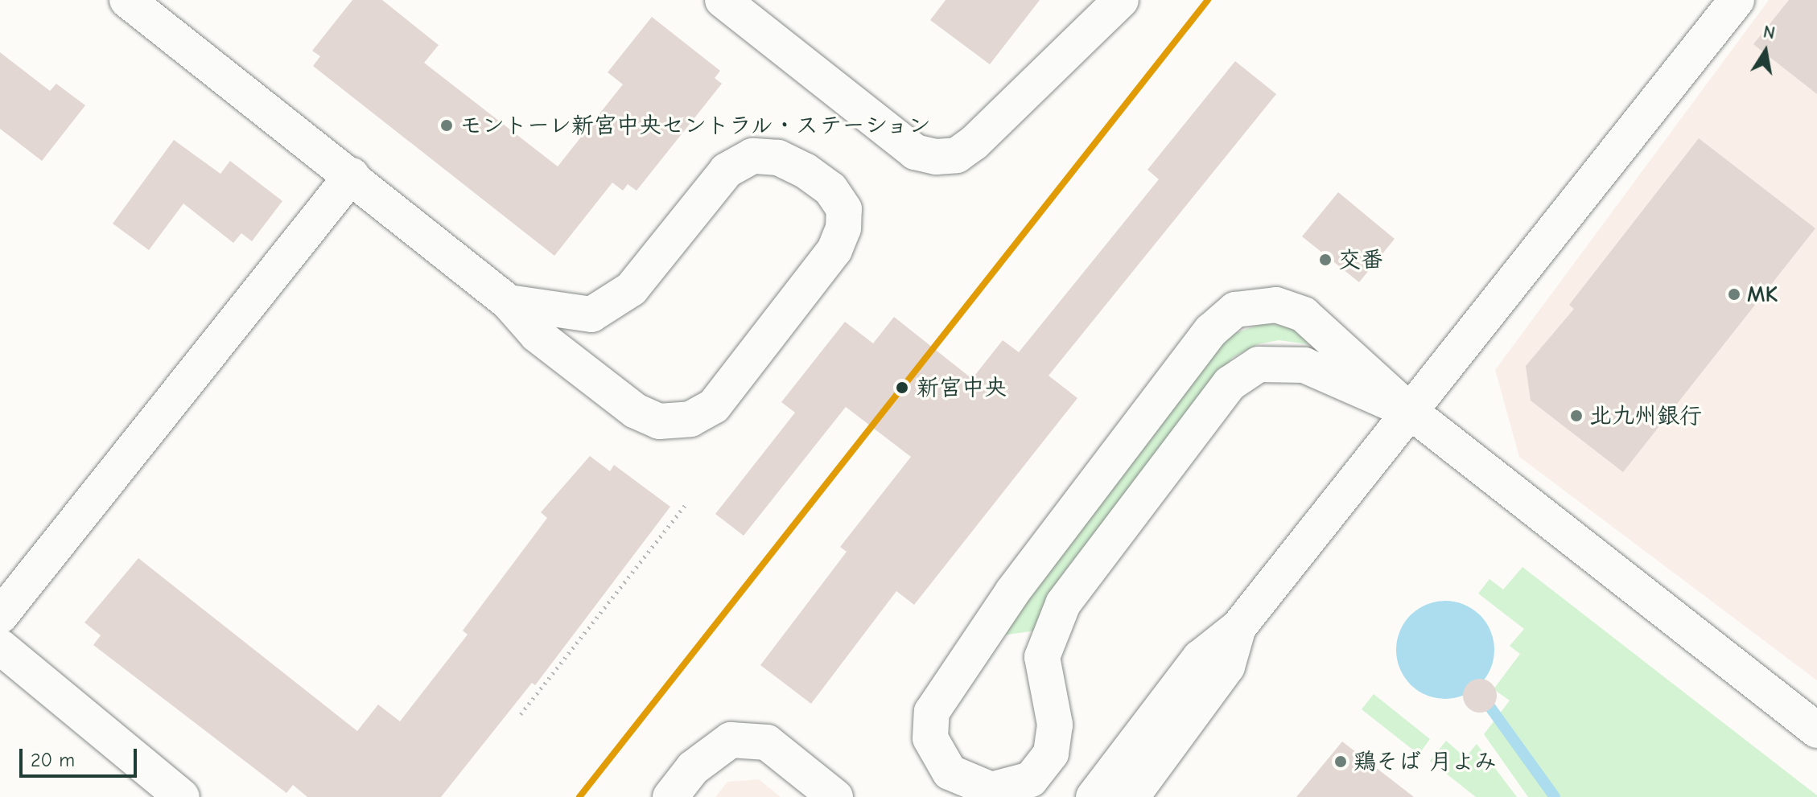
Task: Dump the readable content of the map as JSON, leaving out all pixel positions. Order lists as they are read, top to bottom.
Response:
{
  "places": [
    "モントーレ新宮中央セントラル・ステーション",
    "交番",
    "MK",
    "新宮中央",
    "北九州銀行",
    "鶏そば 月よみ"
  ],
  "scale_bar": "20 m",
  "north": "top"
}
